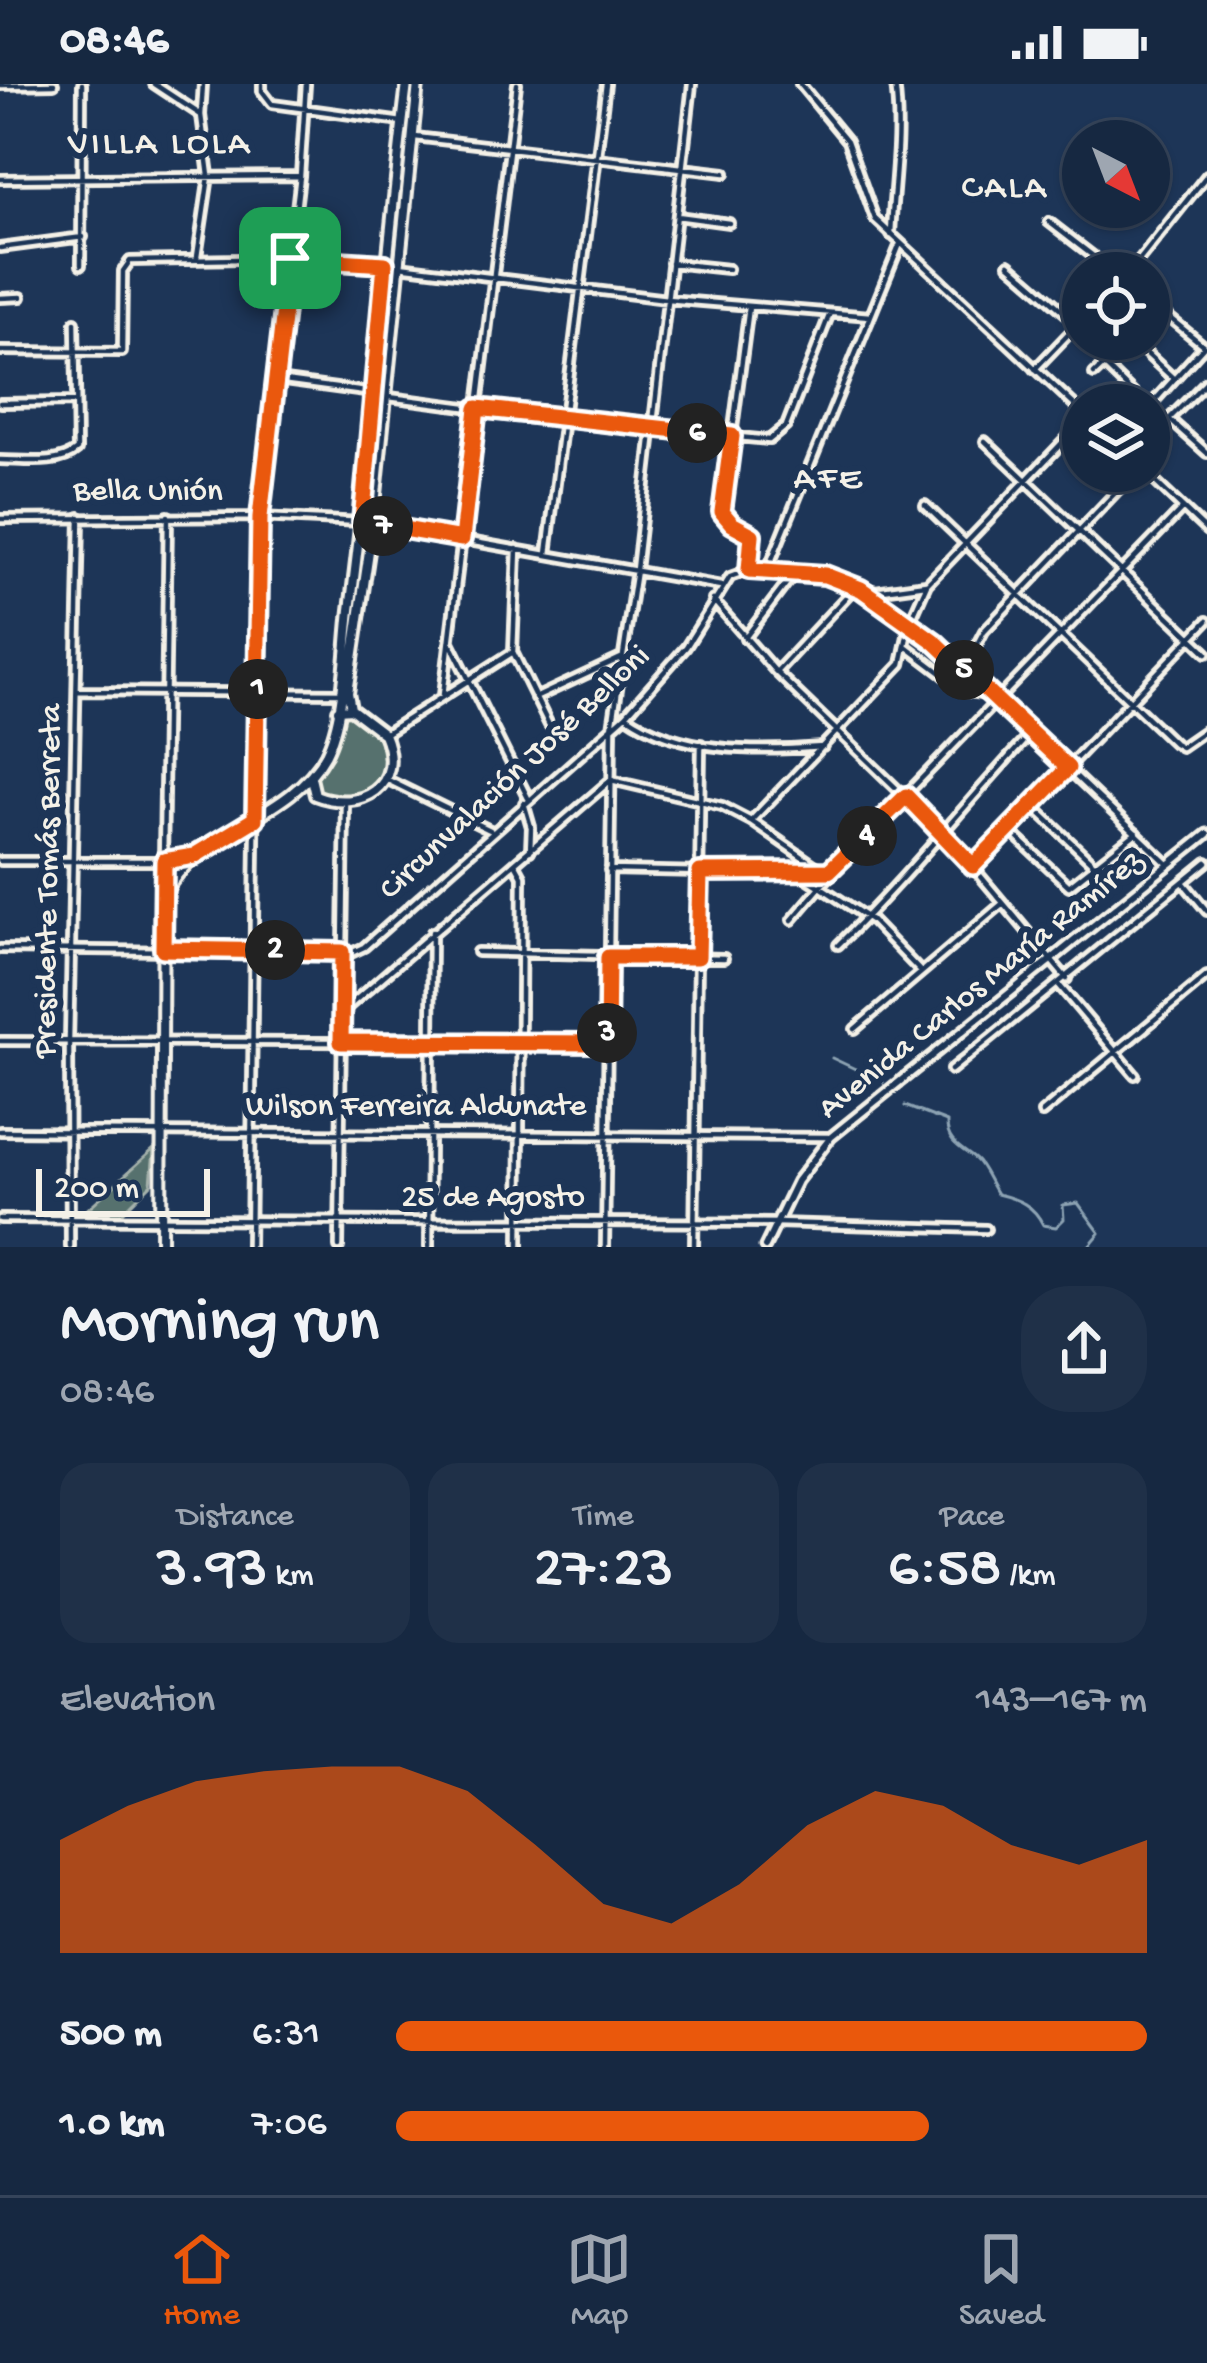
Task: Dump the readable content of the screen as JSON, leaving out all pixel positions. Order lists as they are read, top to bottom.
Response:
{
  "streets": {
    "street": [
      "Bella Unión",
      "Circunvalación José Belloni",
      "Presidente Tomás Berreta",
      "Avenida Carlos María Ramírez",
      "Wilson Ferreira Aldunate",
      "25 de Agosto"
    ]
  },
  "crossings": [
    ["Bella Unión", "Circunvalación José Belloni"],
    ["Bella Unión", "Presidente Tomás Berreta"],
    ["Presidente Tomás Berreta", "Wilson Ferreira Aldunate"],
    ["Presidente Tomás Berreta", "25 de Agosto"],
    ["Avenida Carlos María Ramírez", "Wilson Ferreira Aldunate"],
    ["Avenida Carlos María Ramírez", "25 de Agosto"]
  ],
  "districts": ["VILLA LOLA", "CALA", "AFE"],
  "scale_bar": "200 m",
  "north": "bottom right",
  "page": {
    "status": "08:46",
    "pins": [
      "6",
      "7",
      "5",
      "1",
      "4",
      "2",
      "3"
    ],
    "scale": "200 m",
    "heading": ["Morning run", "08:46"],
    "stats": [
      ["Distance", "3.93 km"],
      ["Time", "27:23"],
      ["Pace", "6:58 /km"]
    ],
    "chart": ["Elevation", "143–167 m"],
    "list": [
      {
        "name": "500 m",
        "note": "6:31"
      },
      {
        "name": "1.0 km",
        "note": "7:06"
      }
    ],
    "tabs": ["Home", "Map", "Saved"]
  }
}
